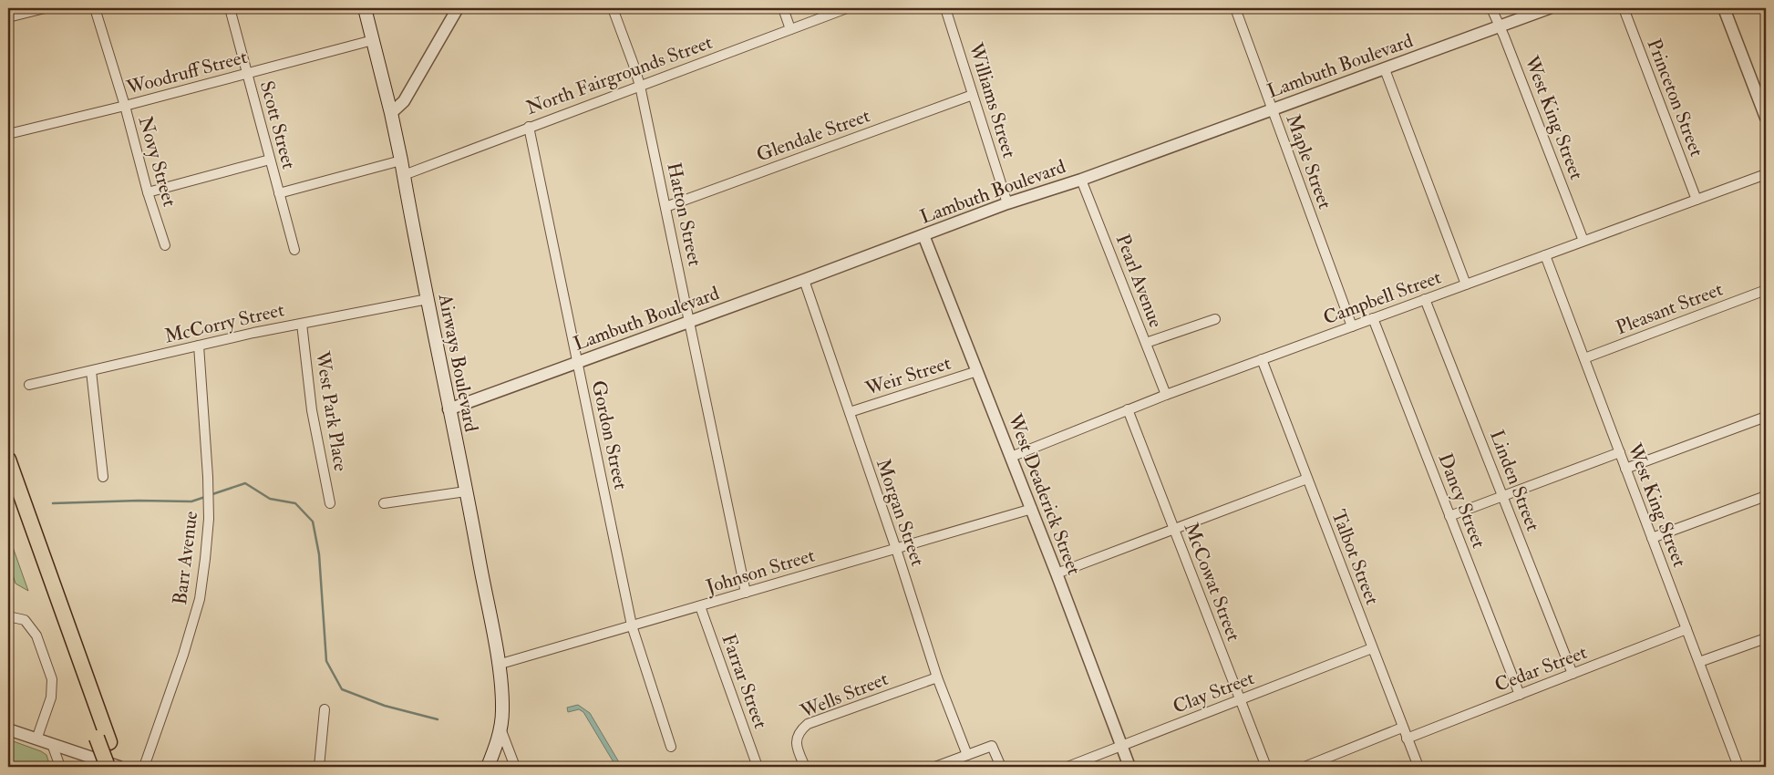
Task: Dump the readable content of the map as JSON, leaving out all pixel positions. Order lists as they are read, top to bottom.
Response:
{
  "streets": {
    "main road": ["Airways Boulevard"],
    "street": [
      "Lambuth Boulevard",
      "Woodruff Street",
      "North Fairgrounds Street",
      "Princeton Street",
      "Williams Street",
      "West King Street",
      "Scott Street",
      "Glendale Street",
      "Novy Street",
      "Maple Street",
      "Hatton Street",
      "Pearl Avenue",
      "Campbell Street",
      "Pleasant Street",
      "McCorry Street",
      "Weir Street",
      "West Park Place",
      "Gordon Street",
      "Linden Street",
      "West Deaderick Street",
      "Dancy Street",
      "Morgan Street",
      "Talbot Street",
      "Barr Avenue",
      "Johnson Street",
      "McCowat Street",
      "Cedar Street",
      "Farrar Street",
      "Clay Street",
      "Wells Street"
    ]
  },
  "crossings": [
    ["Lambuth Boulevard", "Williams Street"],
    ["Lambuth Boulevard", "West King Street"],
    ["Lambuth Boulevard", "Maple Street"],
    ["Lambuth Boulevard", "Hatton Street"],
    ["Lambuth Boulevard", "Pearl Avenue"],
    ["Lambuth Boulevard", "Airways Boulevard"],
    ["Lambuth Boulevard", "Gordon Street"],
    ["Lambuth Boulevard", "West Deaderick Street"],
    ["Lambuth Boulevard", "Morgan Street"],
    ["Woodruff Street", "Scott Street"],
    ["Woodruff Street", "Novy Street"],
    ["Woodruff Street", "Airways Boulevard"],
    ["North Fairgrounds Street", "Hatton Street"],
    ["North Fairgrounds Street", "Airways Boulevard"],
    ["North Fairgrounds Street", "Gordon Street"],
    ["Princeton Street", "Campbell Street"],
    ["Williams Street", "Glendale Street"],
    ["West King Street", "Campbell Street"],
    ["West King Street", "Pleasant Street"],
    ["West King Street", "Cedar Street"],
    ["Glendale Street", "Hatton Street"],
    ["Maple Street", "Campbell Street"],
    ["Hatton Street", "Johnson Street"],
    ["Pearl Avenue", "Campbell Street"],
    ["Campbell Street", "Linden Street"],
    ["Campbell Street", "West Deaderick Street"],
    ["Campbell Street", "Dancy Street"],
    ["Campbell Street", "Talbot Street"],
    ["Campbell Street", "McCowat Street"],
    ["McCorry Street", "Airways Boulevard"],
    ["McCorry Street", "West Park Place"],
    ["McCorry Street", "Barr Avenue"],
    ["Airways Boulevard", "Johnson Street"],
    ["Weir Street", "West Deaderick Street"],
    ["Weir Street", "Morgan Street"],
    ["Gordon Street", "Johnson Street"],
    ["Linden Street", "Cedar Street"],
    ["West Deaderick Street", "Johnson Street"],
    ["West Deaderick Street", "Clay Street"],
    ["Dancy Street", "Cedar Street"],
    ["Morgan Street", "Johnson Street"],
    ["Morgan Street", "Wells Street"],
    ["Talbot Street", "Cedar Street"],
    ["Talbot Street", "Clay Street"],
    ["Johnson Street", "Farrar Street"],
    ["McCowat Street", "Clay Street"]
  ]
}
